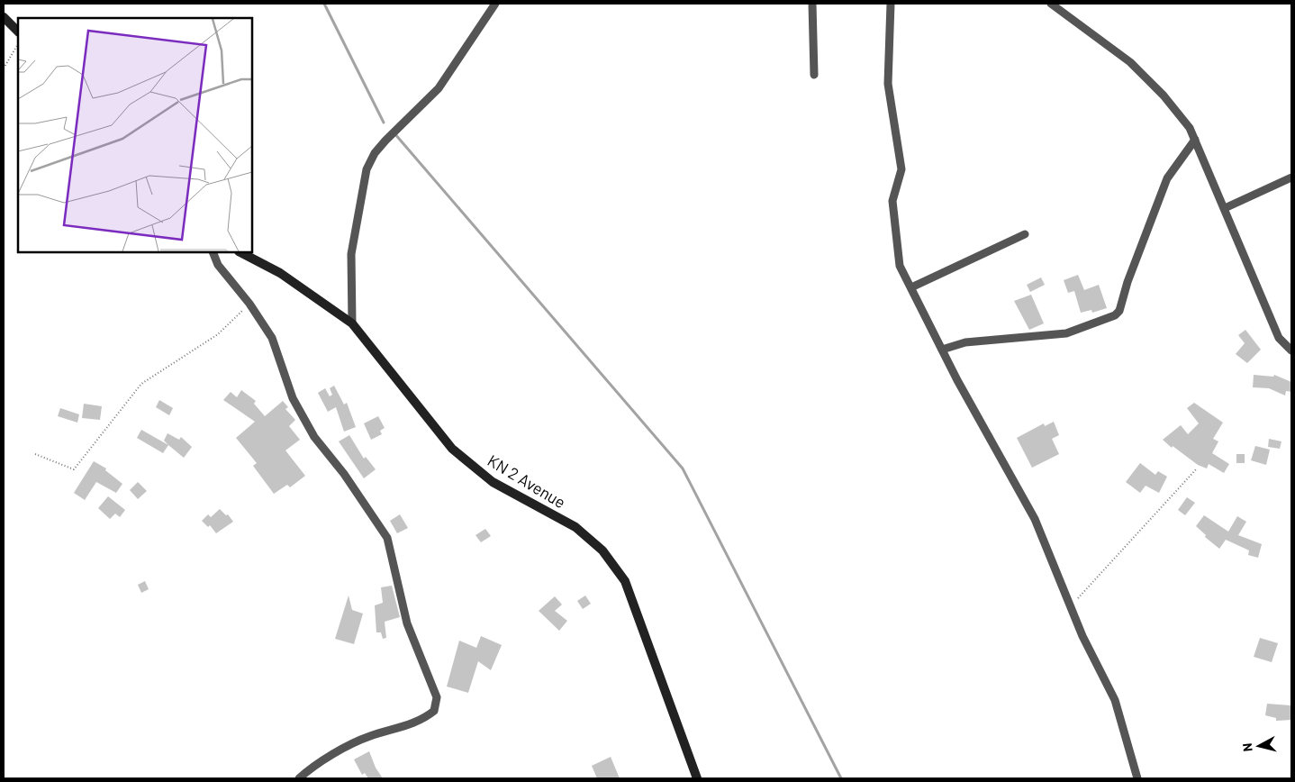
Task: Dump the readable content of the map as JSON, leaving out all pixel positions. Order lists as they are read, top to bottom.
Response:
{
  "streets": {
    "main road": ["KN 2 Avenue"]
  },
  "north": "left"
}
